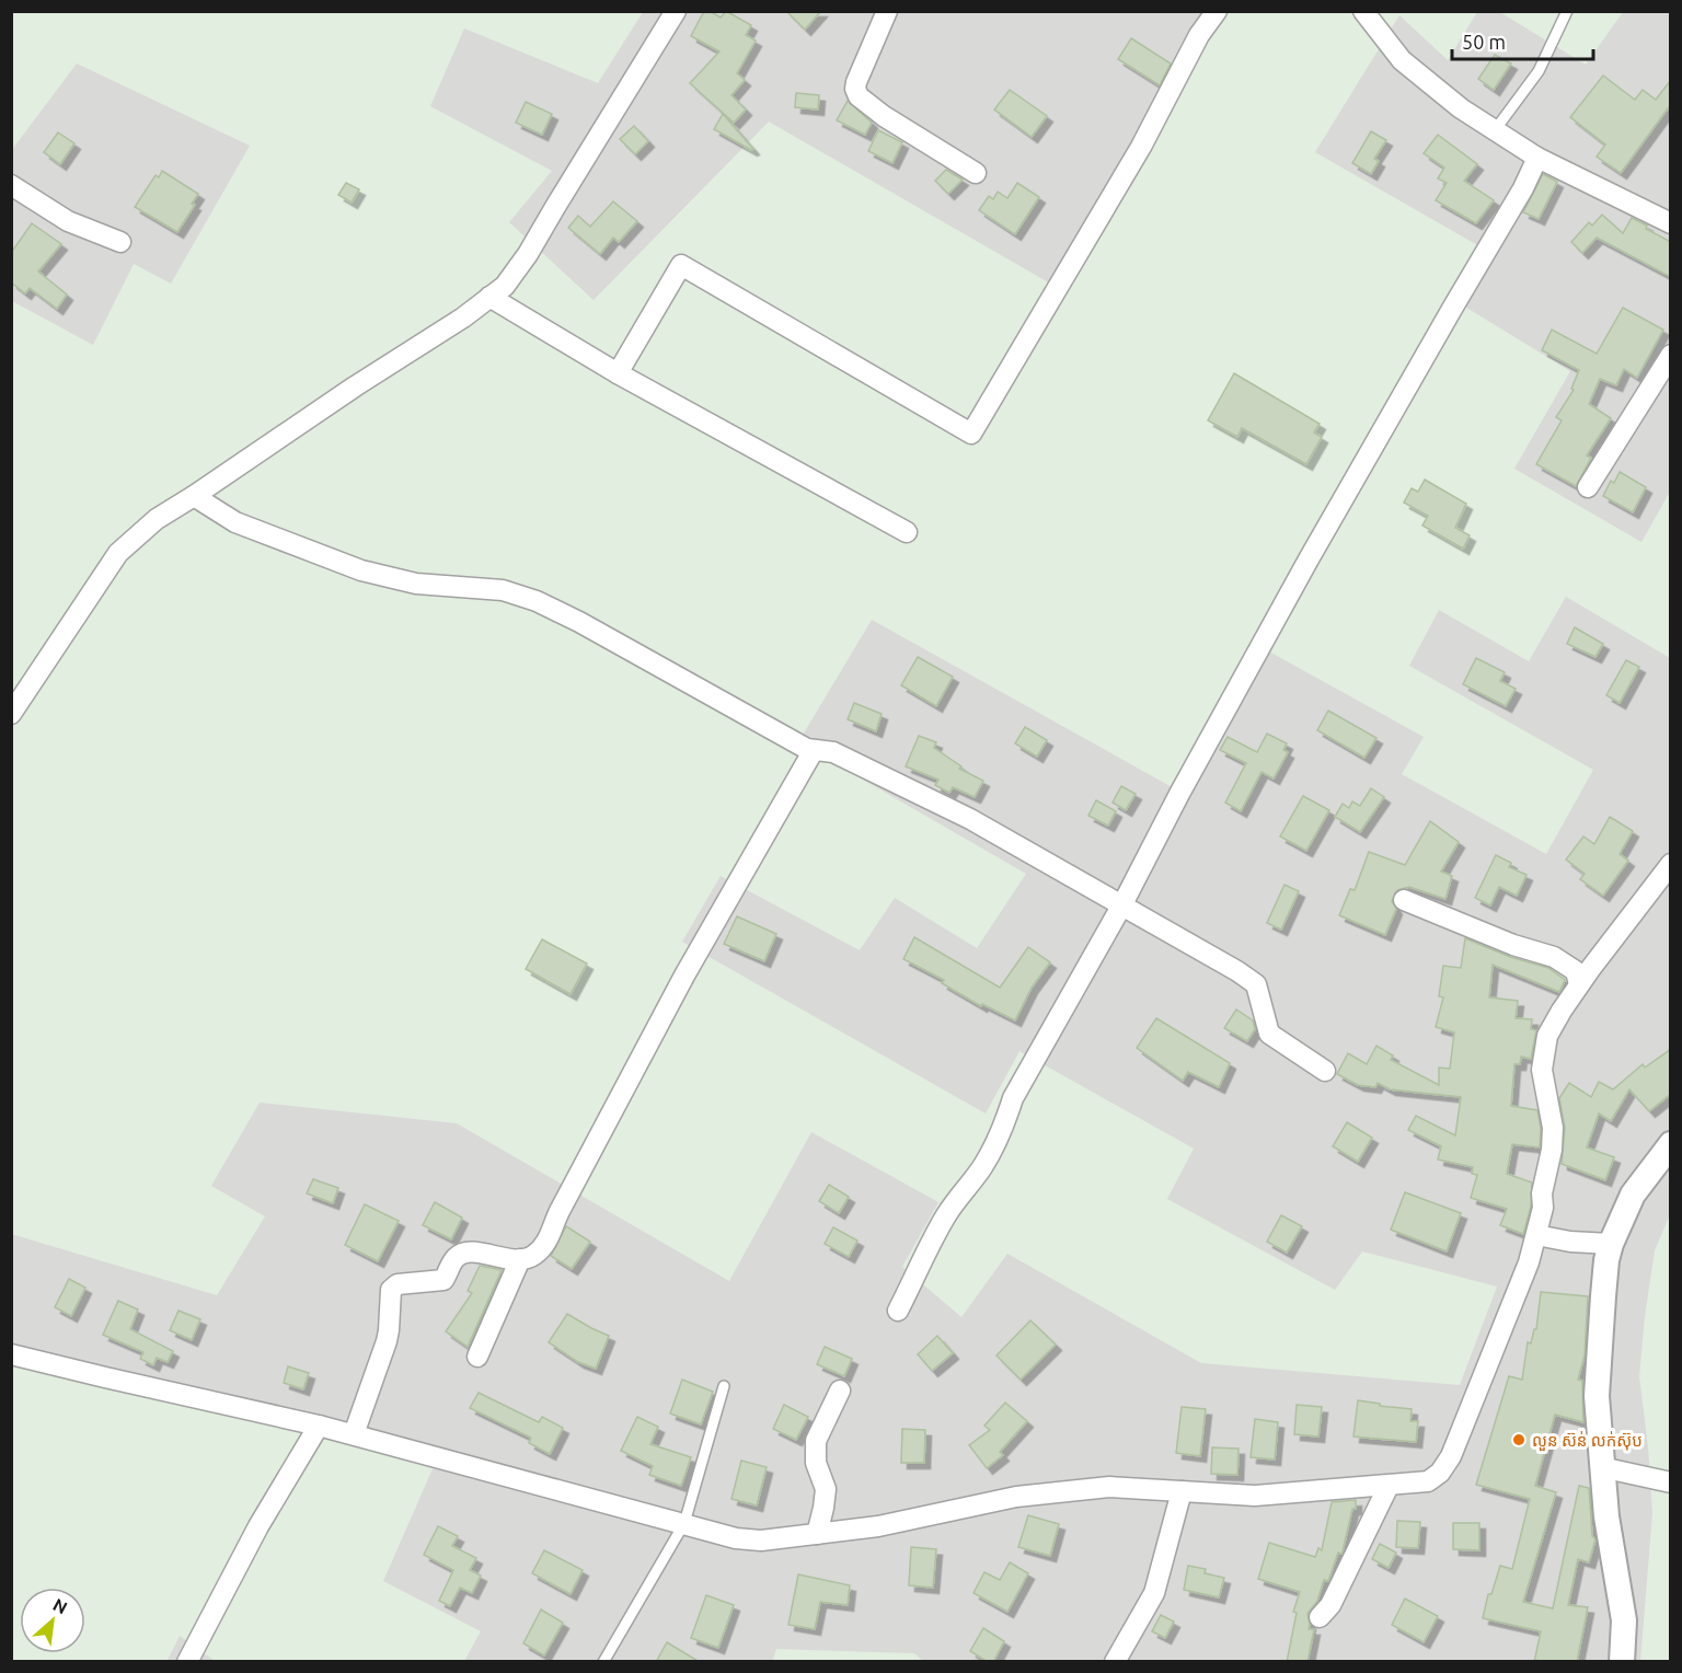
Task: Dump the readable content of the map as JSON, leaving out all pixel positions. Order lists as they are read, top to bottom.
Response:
{
  "places": ["លួន ស៊ន់ លក់ស៊ុប"],
  "scale_bar": "50 m",
  "north": "top right"
}
